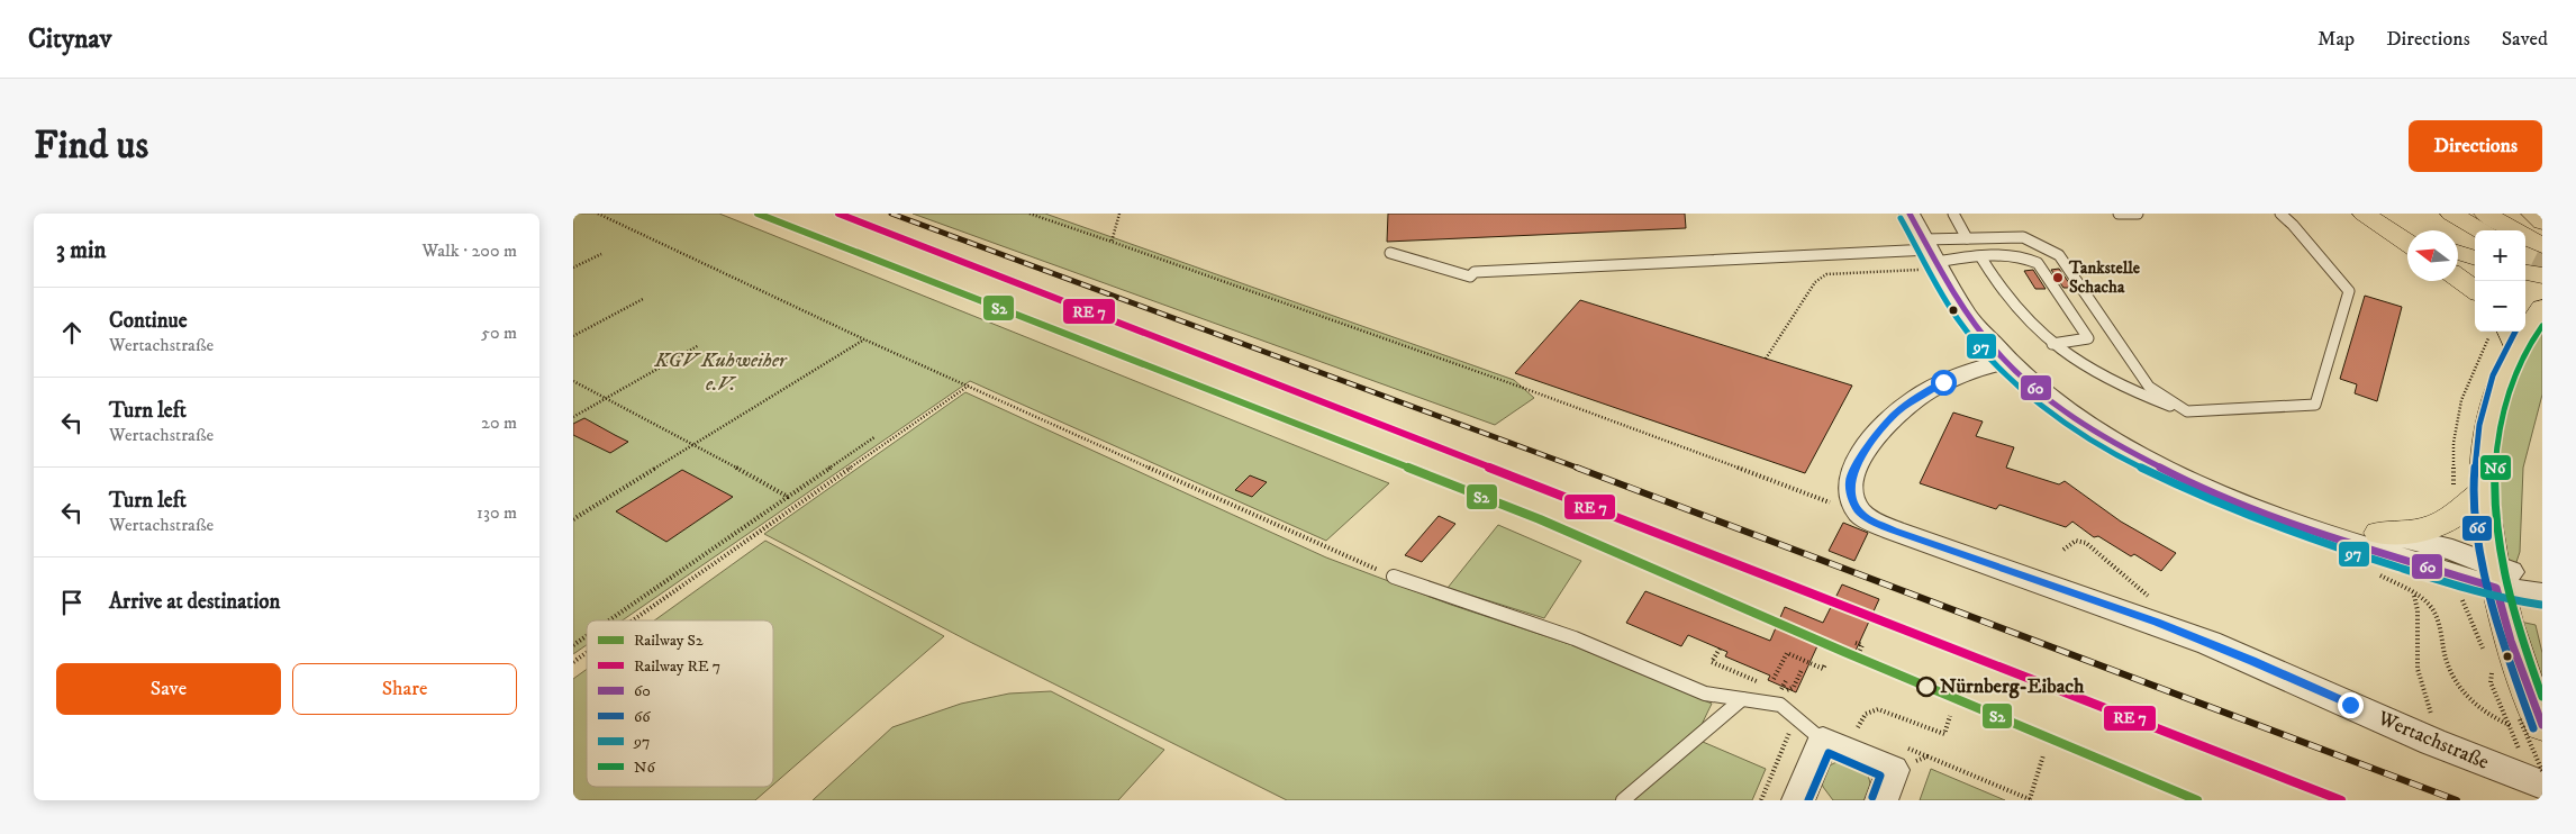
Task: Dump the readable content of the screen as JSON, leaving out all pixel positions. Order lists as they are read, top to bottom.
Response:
{
  "streets": {
    "street": ["Wertachstraße"]
  },
  "parks": ["KGV Kuhweiher e.V."],
  "places": ["Tankstelle Schacha", "Nürnberg-Eibach"],
  "lines": [
    "rail line S2",
    "transit line 60",
    "transit line 97",
    "transit line N6",
    "transit line 66"
  ],
  "legend": [
    "Railway S2",
    "Railway RE 7",
    "60",
    "66",
    "97",
    "N6"
  ],
  "north": "left",
  "page": {
    "header": "Citynav",
    "nav": ["Map", "Directions", "Saved"],
    "buttons": [
      "Directions",
      ["Save", "Share"]
    ],
    "title": "Find us",
    "heading": ["3 min", "Walk · 200 m"],
    "map_buttons": ["+", "−"],
    "list": [
      ["Continue", "Wertachstraße", "50 m"],
      ["Turn left", "Wertachstraße", "20 m"],
      ["Turn left", "Wertachstraße", "130 m"],
      "Arrive at destination"
    ]
  }
}
